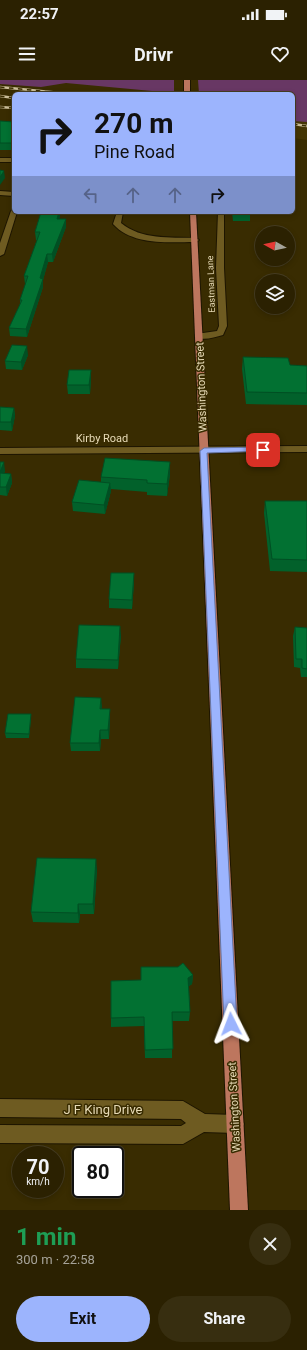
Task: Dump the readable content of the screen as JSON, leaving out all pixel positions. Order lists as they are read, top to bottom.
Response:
{
  "streets": {
    "highway": ["Washington Street"],
    "street": ["Eastman Lane", "Kirby Road", "J F King Drive"]
  },
  "crossings": [
    ["Eastman Lane", "Washington Street"],
    ["Washington Street", "Kirby Road"]
  ],
  "north": "left",
  "page": {
    "status": "22:57",
    "header": "Drivr",
    "turn": ["270 m", "Pine Road"],
    "speed": "70 km/h",
    "limit": "80",
    "heading": ["1 min", "300 m · 22:58"],
    "buttons": ["Exit", "Share"]
  }
}
